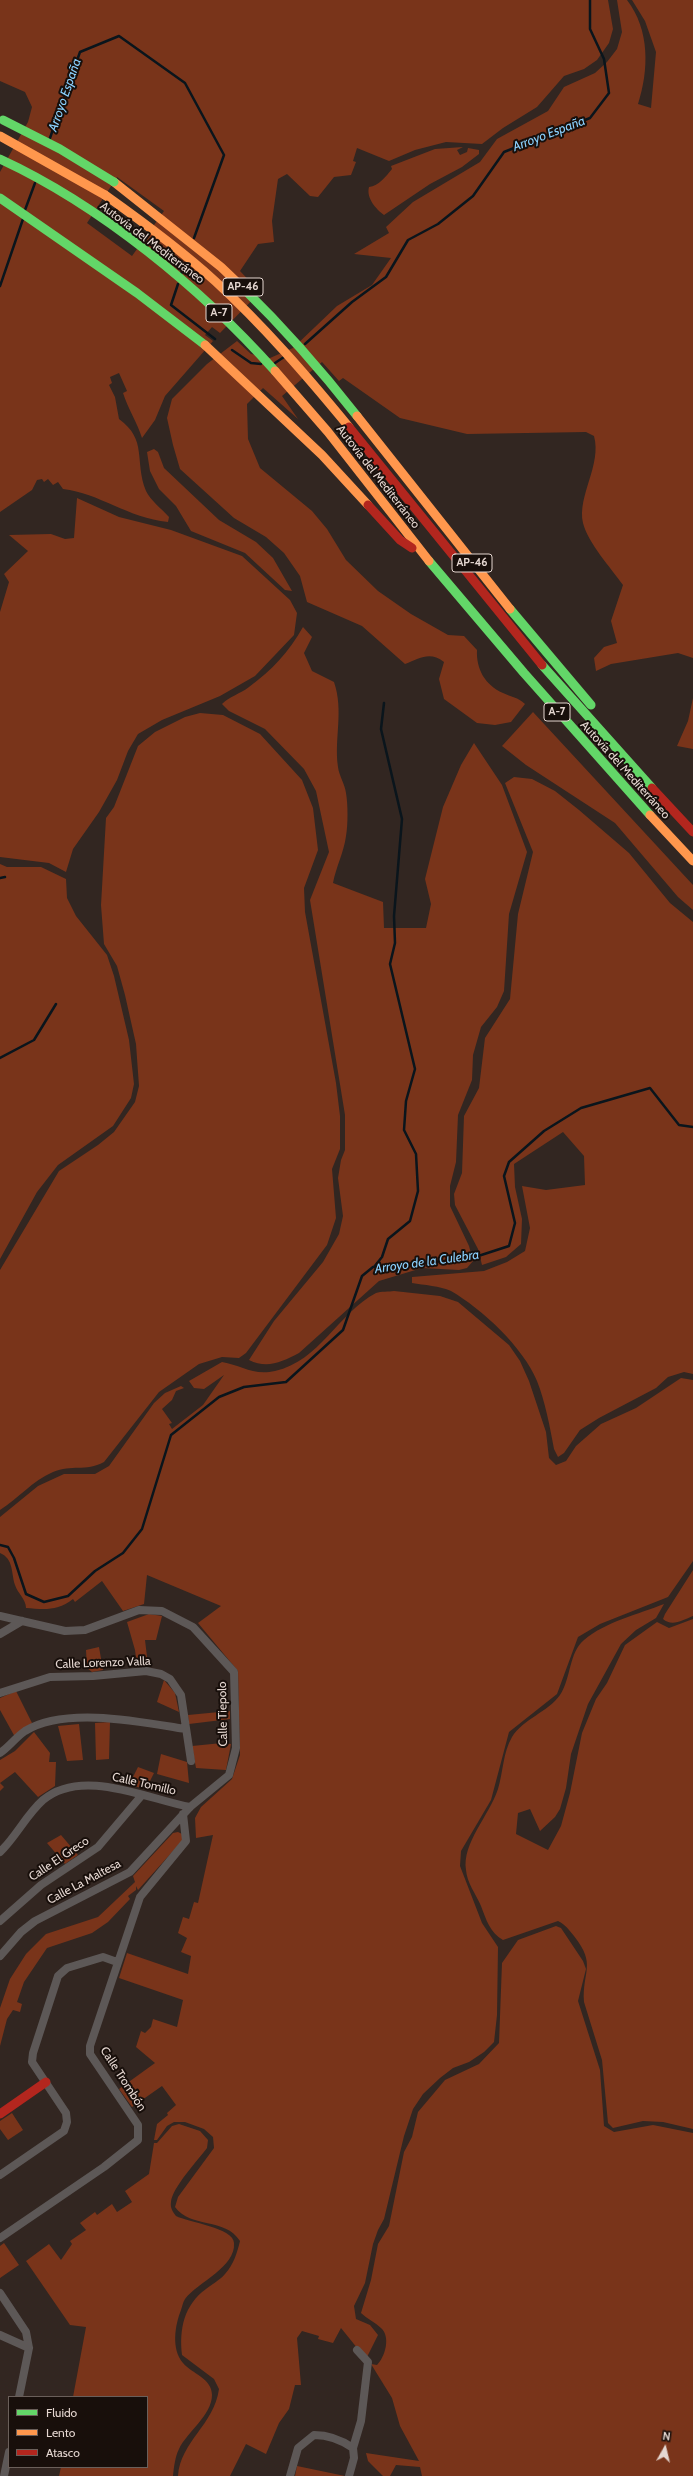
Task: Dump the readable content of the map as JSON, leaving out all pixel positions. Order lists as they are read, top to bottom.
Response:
{
  "streets": {
    "main road": ["Autovía del Mediterráneo", "AP-46", "A-7"],
    "street": [
      "Calle Lorenzo Valla",
      "Calle Tiepolo",
      "Calle Tomillo",
      "Calle El Greco",
      "Calle La Maltesa",
      "Calle Trombón"
    ]
  },
  "crossings": [
    ["Autovía del Mediterráneo", "AP-46"],
    ["Calle Tiepolo", "Calle Tomillo"],
    ["Calle Tiepolo", "Calle La Maltesa"],
    ["Calle Tomillo", "Calle El Greco"],
    ["Calle Tomillo", "Calle La Maltesa"],
    ["Calle La Maltesa", "Calle Trombón"]
  ],
  "water": ["Arroyo España", "Arroyo de la Culebra"],
  "legend": ["Fluido", "Lento", "Atasco"],
  "north": "top"
}
